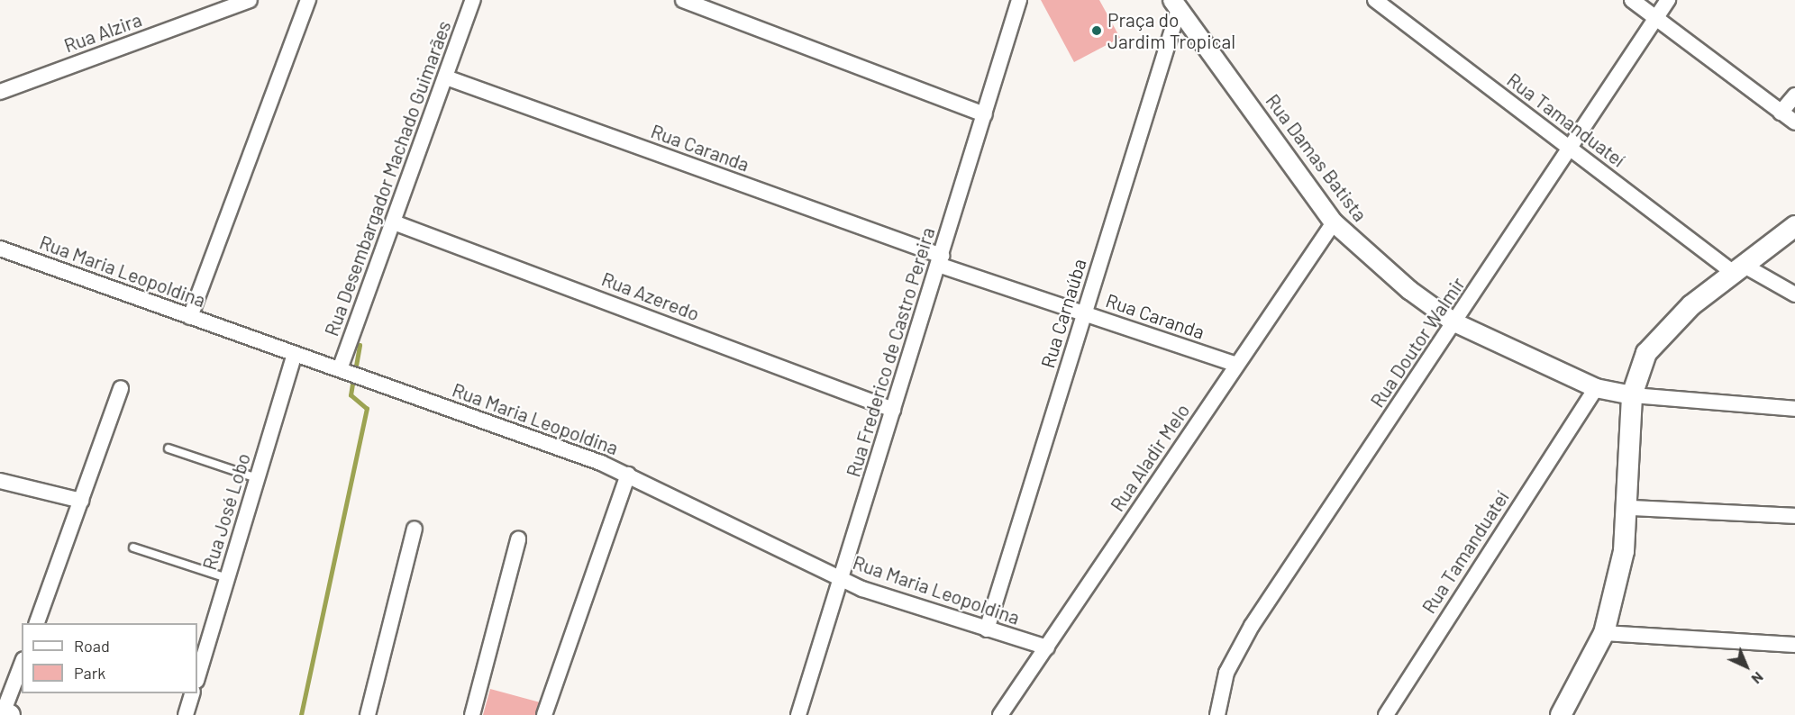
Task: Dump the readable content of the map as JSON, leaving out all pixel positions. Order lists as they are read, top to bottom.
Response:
{
  "streets": {
    "street": [
      "Rua Alzira",
      "Rua Tamanduateí",
      "Rua Caranda",
      "Rua Damas Batista",
      "Rua Desembargador Machado Guimarães",
      "Rua Maria Leopoldina",
      "Rua Azeredo",
      "Rua Carnaúba",
      "Rua Doutor Walmir",
      "Rua Frederico de Castro Pereira",
      "Rua Aladir Melo",
      "Rua José Lobo"
    ]
  },
  "crossings": [
    ["Rua Tamanduateí", "Rua Damas Batista"],
    ["Rua Tamanduateí", "Rua Doutor Walmir"],
    ["Rua Caranda", "Rua Desembargador Machado Guimarães"],
    ["Rua Caranda", "Rua Carnaúba"],
    ["Rua Caranda", "Rua Frederico de Castro Pereira"],
    ["Rua Caranda", "Rua Aladir Melo"],
    ["Rua Damas Batista", "Rua Carnaúba"],
    ["Rua Damas Batista", "Rua Doutor Walmir"],
    ["Rua Damas Batista", "Rua Aladir Melo"],
    ["Rua Desembargador Machado Guimarães", "Rua Maria Leopoldina"],
    ["Rua Desembargador Machado Guimarães", "Rua Azeredo"],
    ["Rua Maria Leopoldina", "Rua Carnaúba"],
    ["Rua Maria Leopoldina", "Rua Frederico de Castro Pereira"],
    ["Rua Maria Leopoldina", "Rua Aladir Melo"],
    ["Rua Maria Leopoldina", "Rua José Lobo"],
    ["Rua Azeredo", "Rua Frederico de Castro Pereira"]
  ],
  "places": ["Praça do Jardim Tropical"],
  "legend": ["Road", "Park"],
  "north": "bottom right"
}
